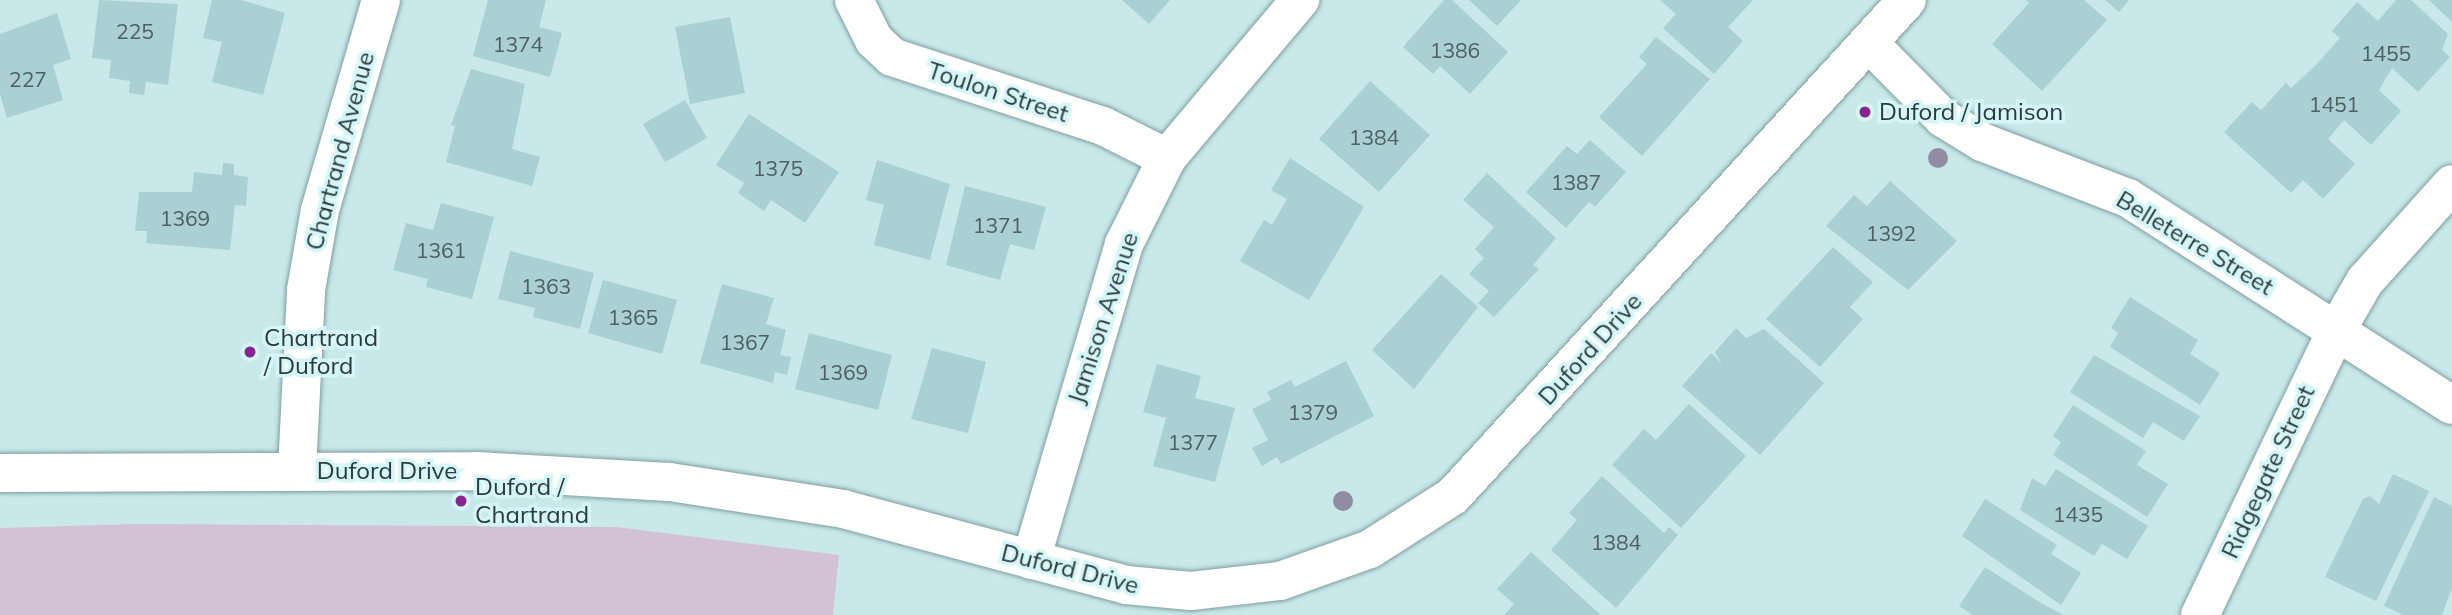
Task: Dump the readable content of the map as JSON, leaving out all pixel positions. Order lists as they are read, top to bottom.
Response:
{
  "streets": {
    "street": [
      "Toulon Street",
      "Chartrand Avenue",
      "Belleterre Street",
      "Jamison Avenue",
      "Duford Drive",
      "Ridgegate Street"
    ]
  },
  "crossings": [
    ["Toulon Street", "Jamison Avenue"],
    ["Chartrand Avenue", "Duford Drive"],
    ["Belleterre Street", "Duford Drive"],
    ["Belleterre Street", "Ridgegate Street"],
    ["Jamison Avenue", "Duford Drive"]
  ],
  "places": ["Duford / Jamison", "Chartrand / Duford", "Duford / Chartrand"],
  "house_numbers": [
    "225",
    "1374",
    "1386",
    "1455",
    "227",
    "1451",
    "1384",
    "1375",
    "1387",
    "1369",
    "1371",
    "1392",
    "1361",
    "1363",
    "1365",
    "1367",
    "1369",
    "1379",
    "1377",
    "1435",
    "1384"
  ]
}
